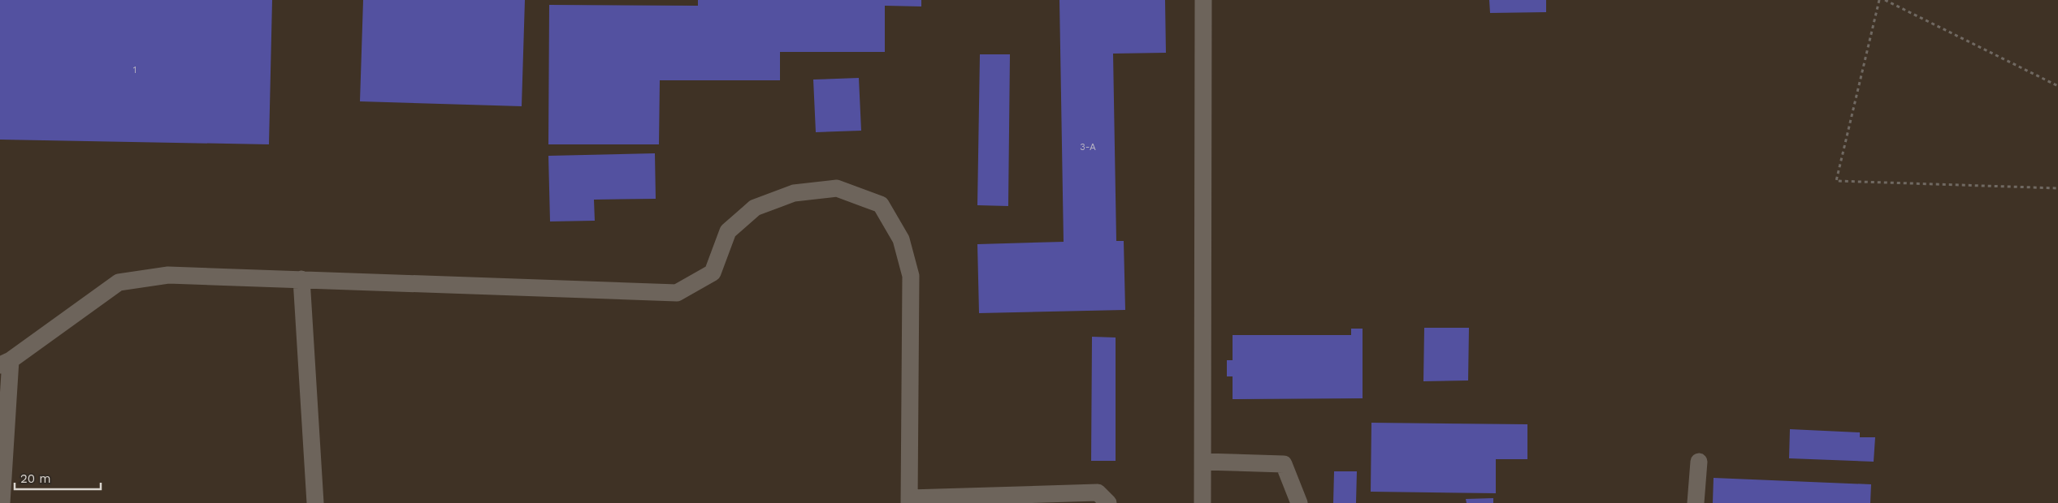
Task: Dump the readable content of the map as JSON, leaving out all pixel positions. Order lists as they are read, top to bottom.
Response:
{
  "house_numbers": ["1", "3-А"],
  "scale_bar": "20 m"
}
